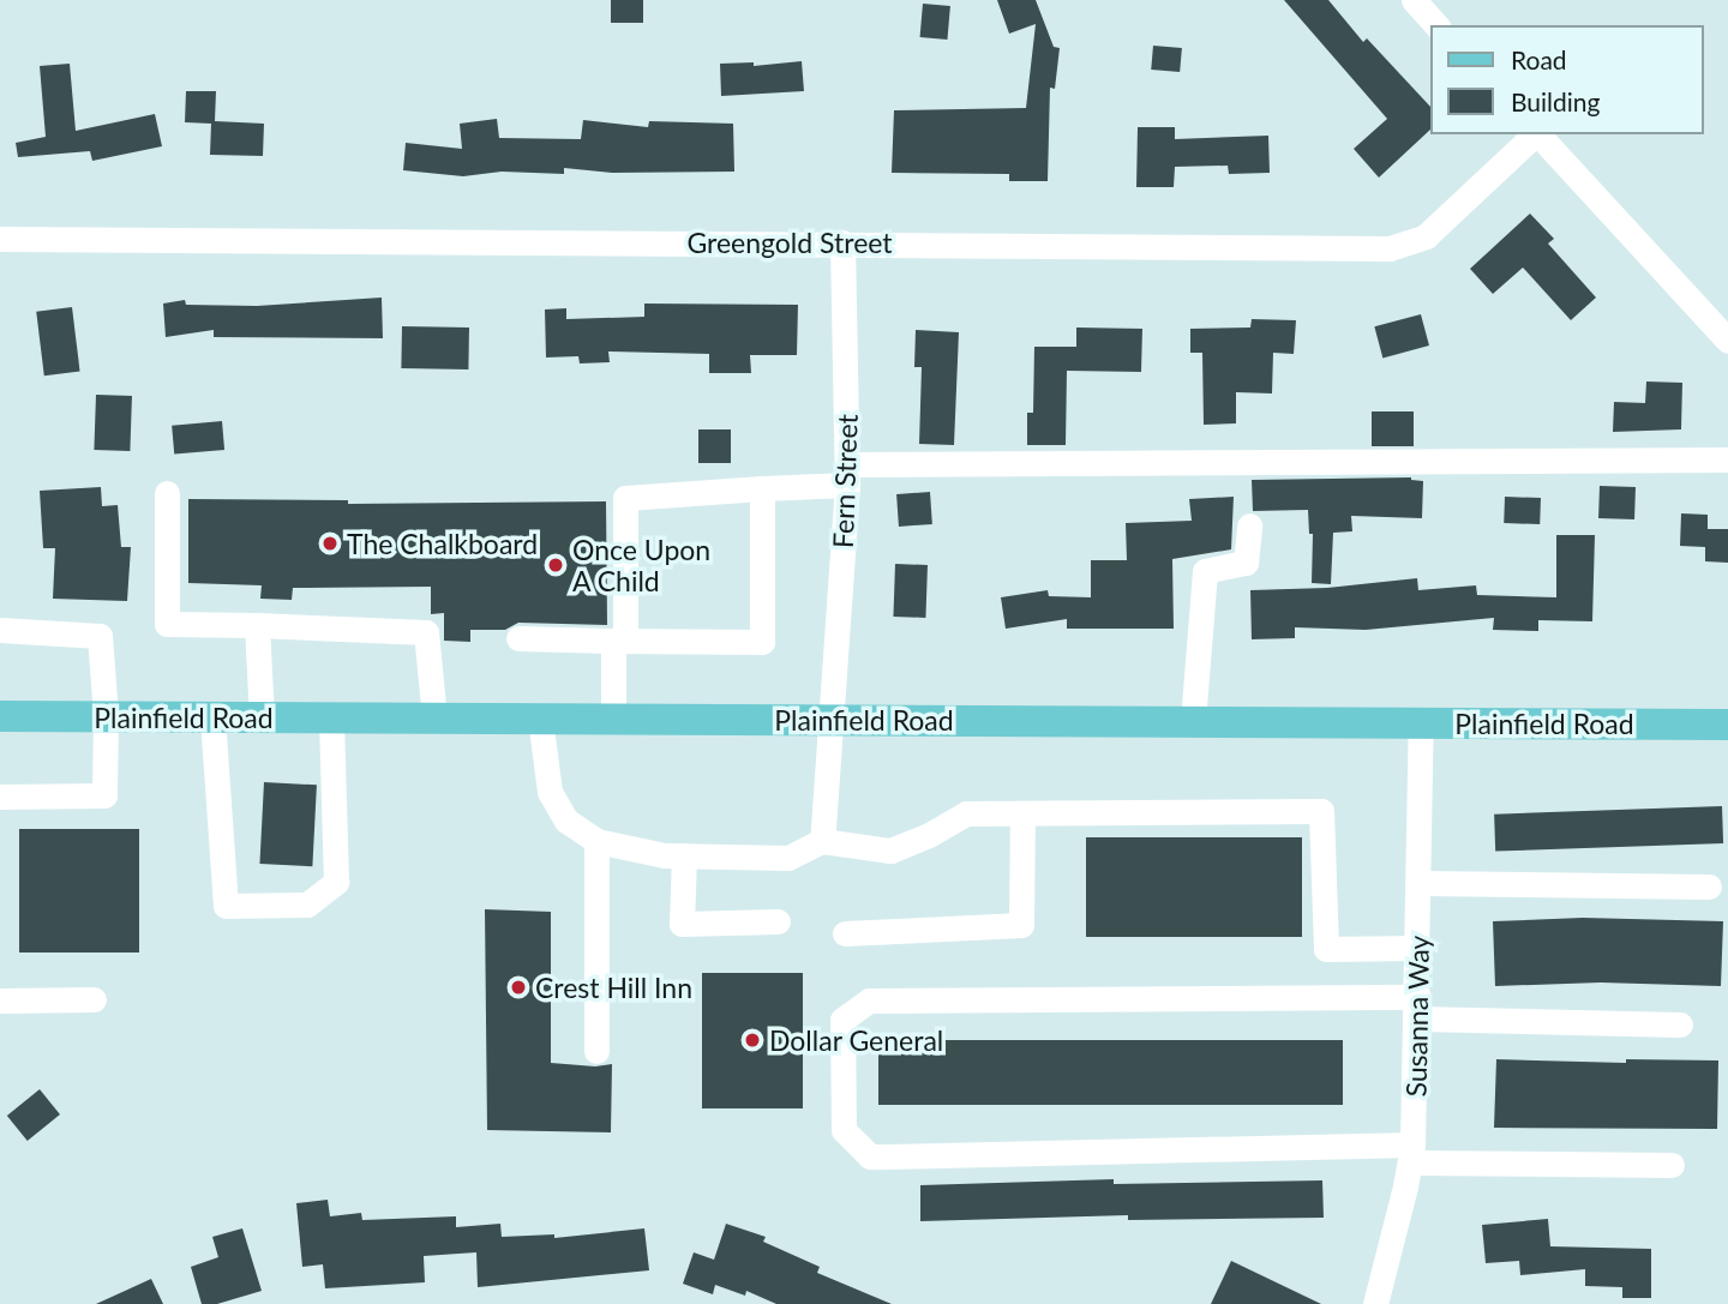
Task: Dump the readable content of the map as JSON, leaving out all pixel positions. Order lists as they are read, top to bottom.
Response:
{
  "streets": {
    "main road": ["Plainfield Road"],
    "street": ["Greengold Street", "Fern Street", "Susanna Way"]
  },
  "crossings": [
    ["Greengold Street", "Fern Street"],
    ["Fern Street", "Plainfield Road"],
    ["Plainfield Road", "Susanna Way"]
  ],
  "places": [
    "The Chalkboard",
    "Once Upon A Child",
    "Crest Hill Inn",
    "Dollar General"
  ],
  "legend": ["Road", "Building"]
}
